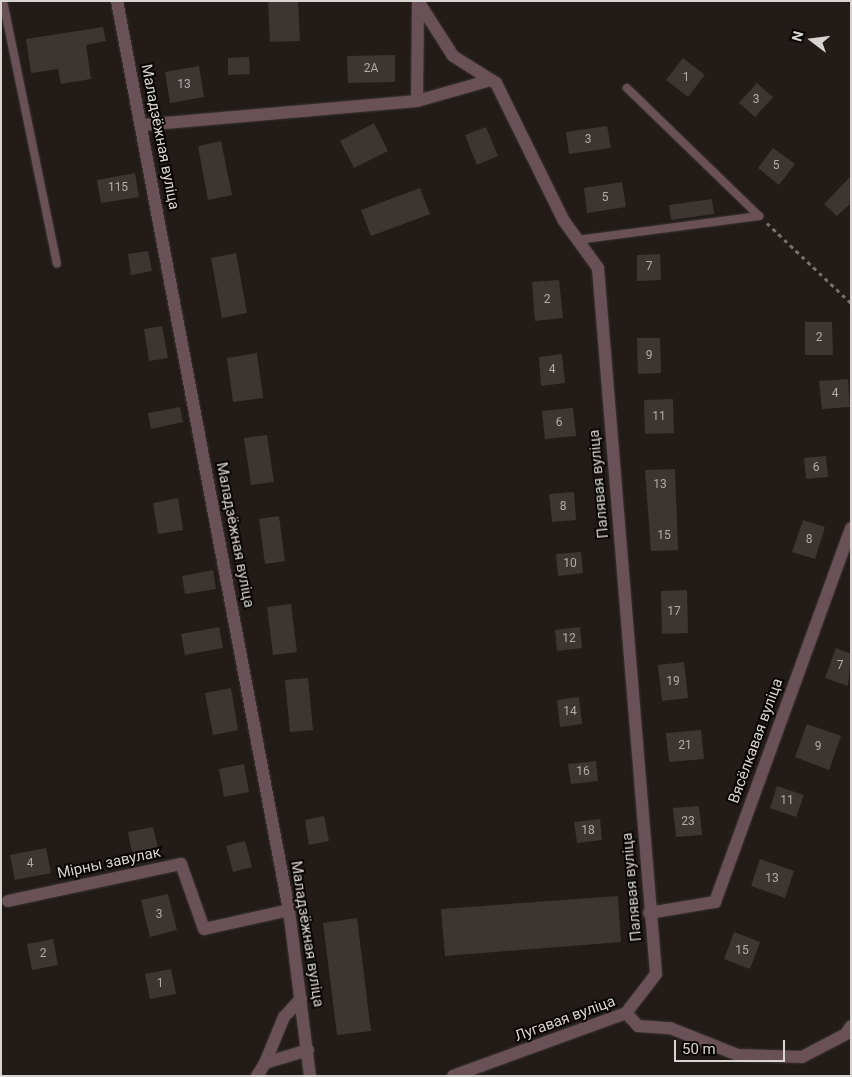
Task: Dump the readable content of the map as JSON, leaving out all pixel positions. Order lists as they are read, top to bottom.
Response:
{
  "streets": {
    "street": [
      "Маладзёжная вуліца",
      "Палявая вуліца",
      "Вясёлкавая вуліца",
      "Мірны завулак",
      "Лугавая вуліца"
    ]
  },
  "crossings": [
    ["Маладзёжная вуліца", "Мірны завулак"],
    ["Палявая вуліца", "Вясёлкавая вуліца"],
    ["Палявая вуліца", "Лугавая вуліца"]
  ],
  "house_numbers": [
    "2А",
    "1",
    "13",
    "3",
    "3",
    "5",
    "115",
    "5",
    "7",
    "2",
    "2",
    "9",
    "4",
    "4",
    "11",
    "6",
    "6",
    "13",
    "8",
    "15",
    "8",
    "10",
    "17",
    "12",
    "7",
    "19",
    "14",
    "21",
    "9",
    "16",
    "11",
    "23",
    "18",
    "4",
    "13",
    "3",
    "15",
    "2",
    "1"
  ],
  "scale_bar": "50 m",
  "north": "left"
}
